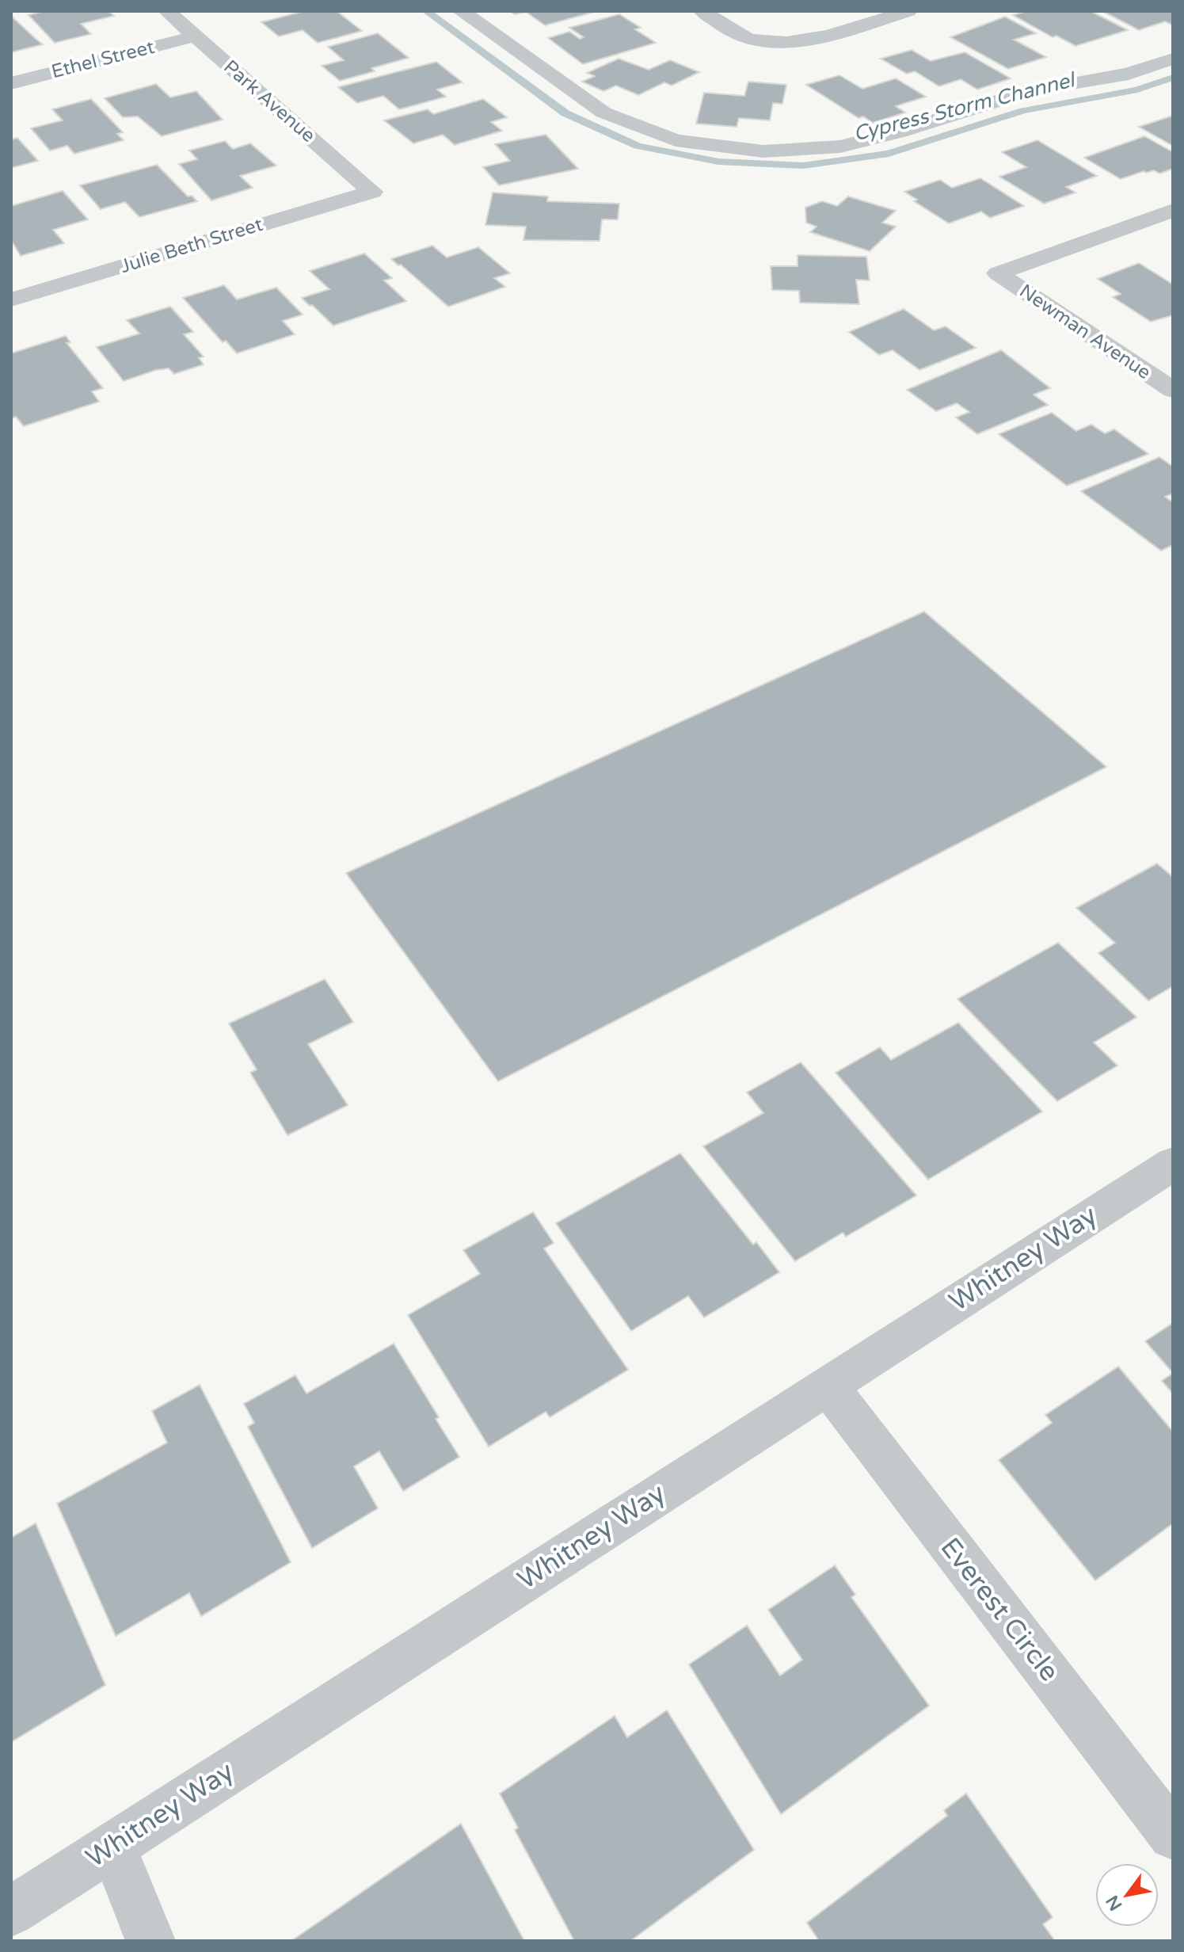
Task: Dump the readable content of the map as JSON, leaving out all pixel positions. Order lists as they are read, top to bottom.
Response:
{
  "streets": {
    "street": [
      "Ethel Street",
      "Park Avenue",
      "Julie Beth Street",
      "Newman Avenue",
      "Whitney Way",
      "Everest Circle"
    ]
  },
  "crossings": [
    ["Ethel Street", "Park Avenue"],
    ["Park Avenue", "Julie Beth Street"],
    ["Whitney Way", "Everest Circle"]
  ],
  "water": ["Cypress Storm Channel"],
  "north": "bottom left"
}
